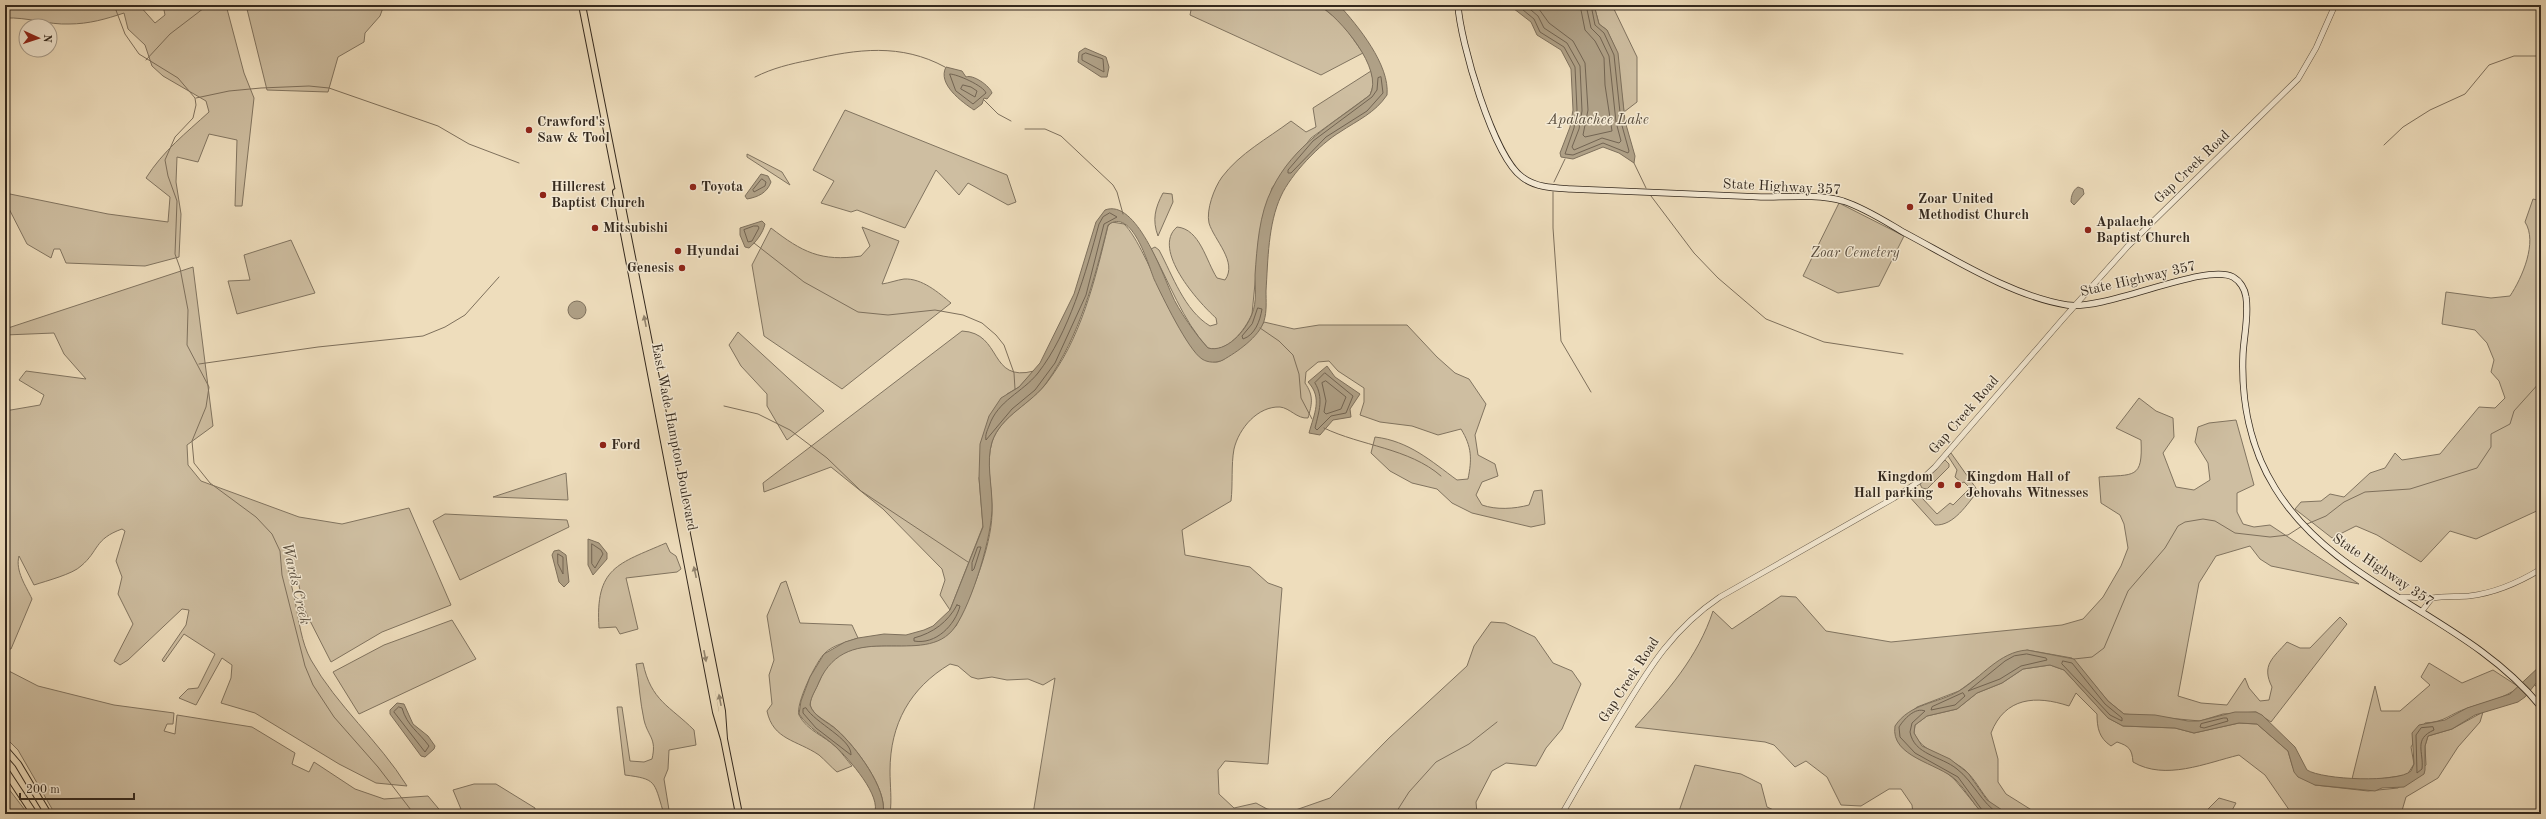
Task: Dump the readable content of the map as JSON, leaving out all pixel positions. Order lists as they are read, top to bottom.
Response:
{
  "streets": {
    "main road": ["State Highway 357", "East Wade Hampton Boulevard"],
    "street": ["Gap Creek Road"]
  },
  "crossings": [
    ["Gap Creek Road", "State Highway 357"]
  ],
  "water": ["Apalachee Lake", "Wards Creek"],
  "parks": ["Zoar Cemetery"],
  "places": [
    "Crawford's Saw & Tool",
    "Toyota",
    "Hillcrest Baptist Church",
    "Zoar United Methodist Church",
    "Mitsubishi",
    "Apalache Baptist Church",
    "Hyundai",
    "Genesis",
    "Ford",
    "Kingdom Hall parking",
    "Kingdom Hall of Jehovahs Witnesses"
  ],
  "scale_bar": "200 m",
  "north": "right"
}
